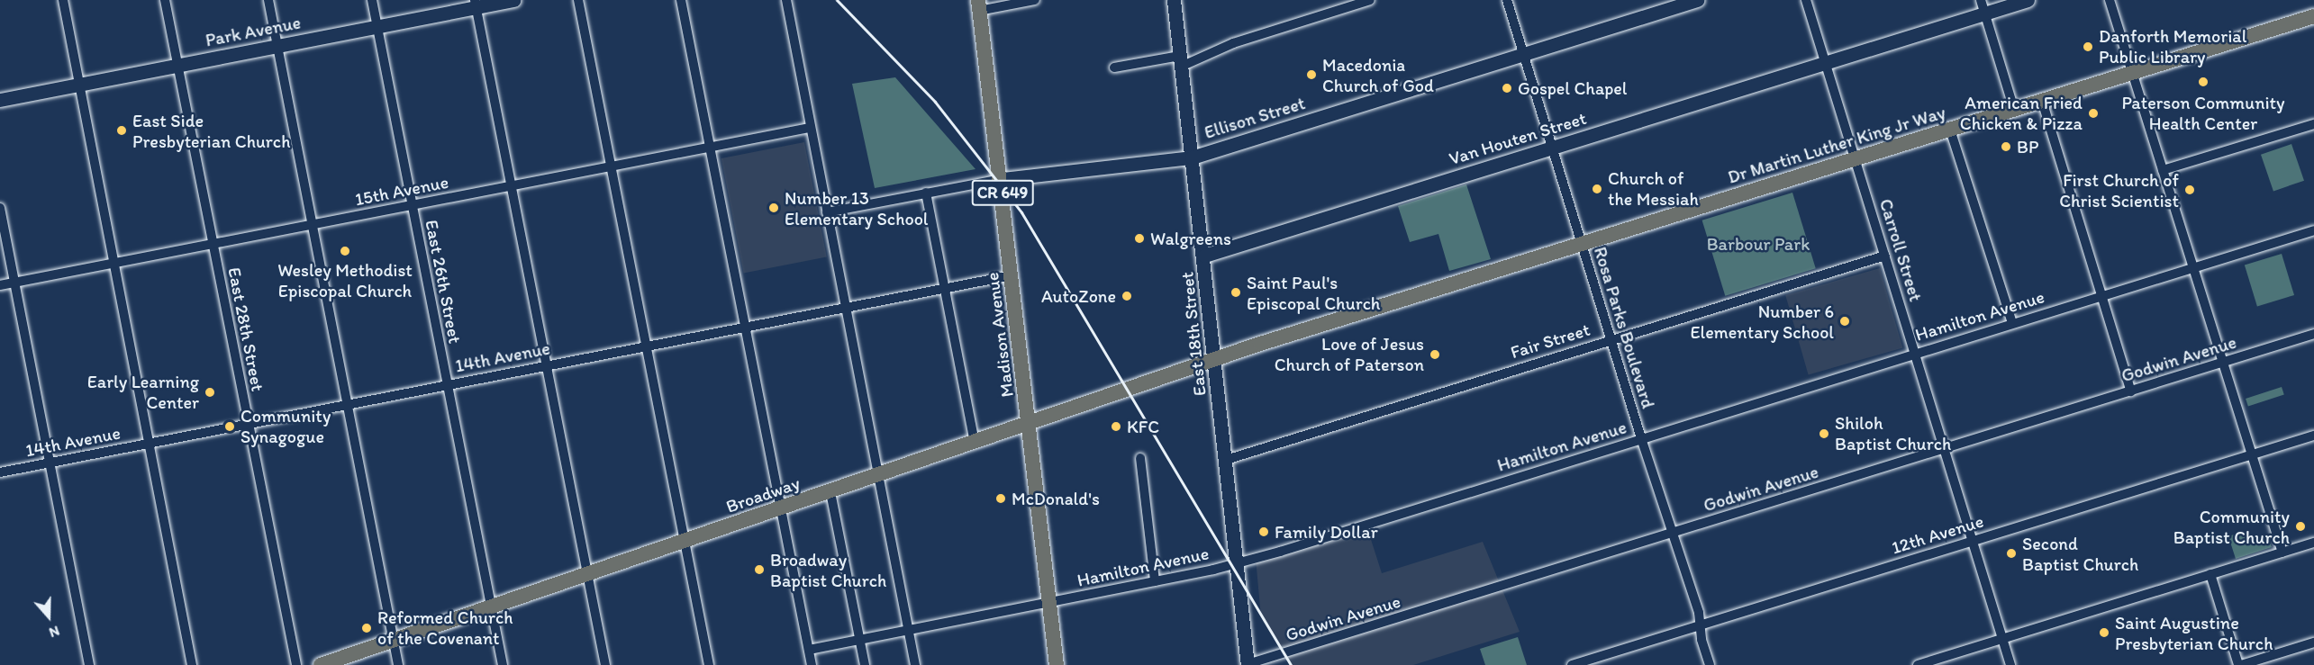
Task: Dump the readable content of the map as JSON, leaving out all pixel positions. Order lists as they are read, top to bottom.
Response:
{
  "streets": {
    "main road": [
      "Dr Martin Luther King Jr Way",
      "CR 649",
      "Madison Avenue",
      "Broadway"
    ],
    "street": [
      "Park Avenue",
      "Ellison Street",
      "Van Houten Street",
      "15th Avenue",
      "Carroll Street",
      "East 26th Street",
      "Hamilton Avenue",
      "Rosa Parks Boulevard",
      "East 28th Street",
      "East 18th Street",
      "Fair Street",
      "14th Avenue",
      "Godwin Avenue",
      "12th Avenue"
    ]
  },
  "crossings": [
    ["Park Avenue", "East 26th Street"],
    ["Park Avenue", "East 28th Street"],
    ["Ellison Street", "Rosa Parks Boulevard"],
    ["Ellison Street", "East 18th Street"],
    ["Ellison Street", "Madison Avenue"],
    ["Van Houten Street", "Carroll Street"],
    ["Van Houten Street", "Rosa Parks Boulevard"],
    ["Van Houten Street", "East 18th Street"],
    ["Dr Martin Luther King Jr Way", "Carroll Street"],
    ["Dr Martin Luther King Jr Way", "Rosa Parks Boulevard"],
    ["Dr Martin Luther King Jr Way", "East 18th Street"],
    ["Dr Martin Luther King Jr Way", "Broadway"],
    ["15th Avenue", "East 26th Street"],
    ["15th Avenue", "East 28th Street"],
    ["Carroll Street", "Hamilton Avenue"],
    ["Carroll Street", "Fair Street"],
    ["Carroll Street", "Godwin Avenue"],
    ["Carroll Street", "12th Avenue"],
    ["East 26th Street", "14th Avenue"],
    ["East 26th Street", "Broadway"],
    ["Hamilton Avenue", "Rosa Parks Boulevard"],
    ["Hamilton Avenue", "East 18th Street"],
    ["Hamilton Avenue", "Madison Avenue"],
    ["Rosa Parks Boulevard", "Fair Street"],
    ["Rosa Parks Boulevard", "Godwin Avenue"],
    ["Rosa Parks Boulevard", "12th Avenue"],
    ["East 28th Street", "14th Avenue"],
    ["East 18th Street", "Fair Street"],
    ["East 18th Street", "Godwin Avenue"],
    ["East 18th Street", "Broadway"],
    ["Madison Avenue", "14th Avenue"],
    ["Madison Avenue", "Broadway"]
  ],
  "parks": ["Barbour Park"],
  "places": [
    "Danforth Memorial Public Library",
    "Macedonia Church of God",
    "Paterson Community Health Center",
    "Gospel Chapel",
    "American Fried Chicken & Pizza",
    "East Side Presbyterian Church",
    "BP",
    "Church of the Messiah",
    "First Church of Christ Scientist",
    "Number 13 Elementary School",
    "Walgreens",
    "Wesley Methodist Episcopal Church",
    "Saint Paul's Episcopal Church",
    "AutoZone",
    "Number 6 Elementary School",
    "Love of Jesus Church of Paterson",
    "Early Learning Center",
    "Community Synagogue",
    "KFC",
    "Shiloh Baptist Church",
    "McDonald's",
    "Community Baptist Church",
    "Family Dollar",
    "Second Baptist Church",
    "Broadway Baptist Church",
    "Reformed Church of the Covenant",
    "Saint Augustine Presbyterian Church"
  ],
  "north": "bottom"
}
